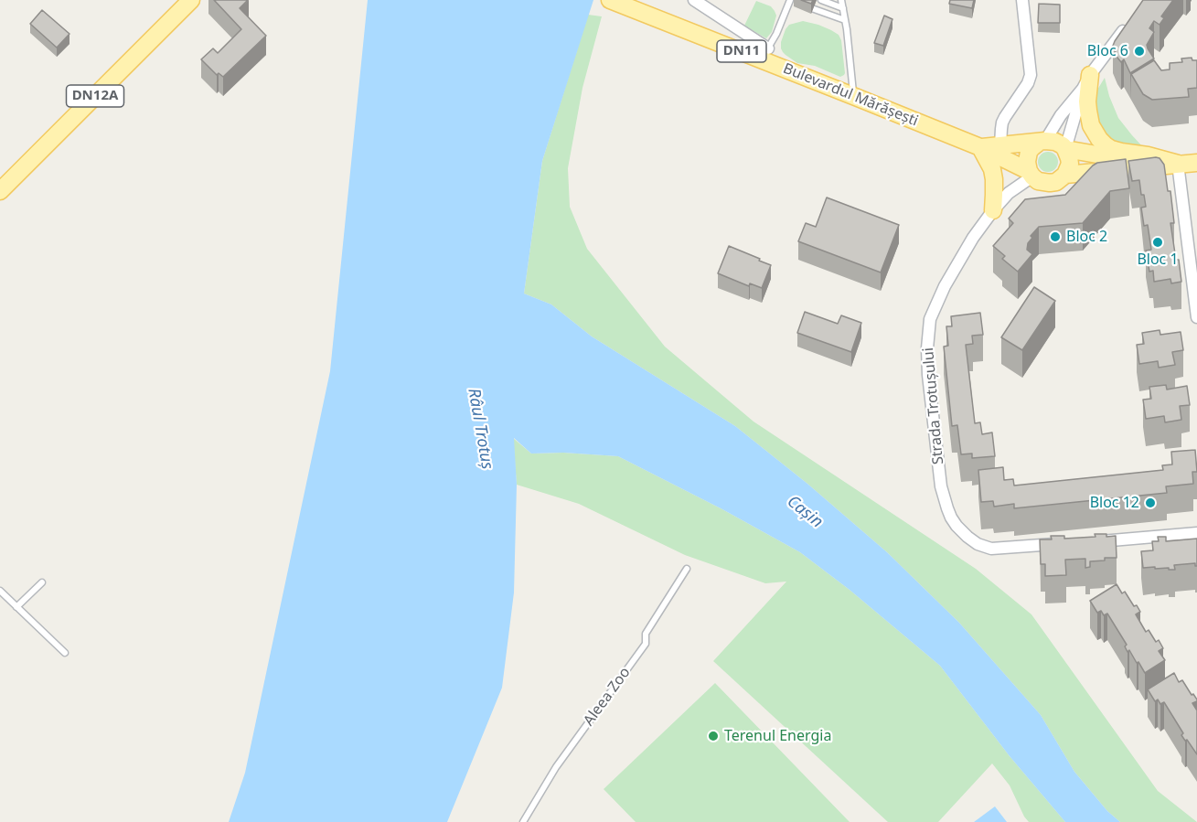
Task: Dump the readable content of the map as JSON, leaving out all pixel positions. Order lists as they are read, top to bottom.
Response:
{
  "streets": {
    "main road": ["DN11", "Bulevardul Mărășești", "DN12A"],
    "street": ["Strada Trotușului"],
    "lane": ["Aleea Zoo"]
  },
  "crossings": [
    ["DN11", "Bulevardul Mărășești"],
    ["DN11", "Strada Trotușului"],
    ["Bulevardul Mărășești", "Strada Trotușului"]
  ],
  "water": ["Râul Trotuș", "Cașin"],
  "places": [
    "Bloc 6",
    "Bloc 2",
    "Bloc 1",
    "Bloc 12",
    "Terenul Energia"
  ]
}
